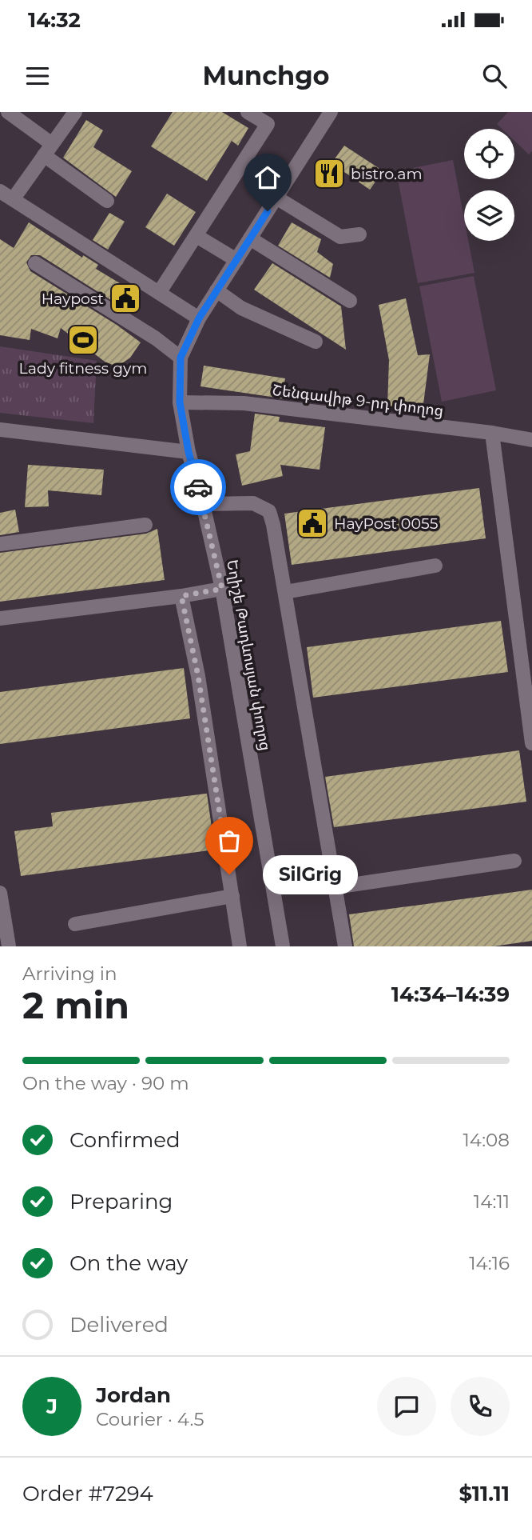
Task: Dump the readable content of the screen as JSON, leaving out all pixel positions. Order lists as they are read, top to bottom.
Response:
{
  "streets": {
    "street": ["Շենգավիթ 9-րդ փողոց", "Եղիշե Թադևոսյան փողոց"]
  },
  "crossings": [
    ["Շենգավիթ 9-րդ փողոց", "Եղիշե Թադևոսյան փողոց"]
  ],
  "places": {
    "restaurant": ["bistro.am"],
    "public building": ["Haypost", "HayPost 0055"],
    "sports": ["Lady fitness gym"],
    "other": ["SilGrig"]
  },
  "page": {
    "status": "14:32",
    "header": "Munchgo",
    "bubble": "SilGrig",
    "heading": ["2 min", "Arriving in", "14:34–14:39"],
    "panel": [
      "Jordan",
      "Courier · 4.5",
      "Order #7294",
      "$11.11"
    ],
    "bar": "On the way · 90 m",
    "list": [
      ["Confirmed", "14:08"],
      ["Preparing", "14:11"],
      ["On the way", "14:16"],
      "Delivered"
    ],
    "round": "J"
  }
}
